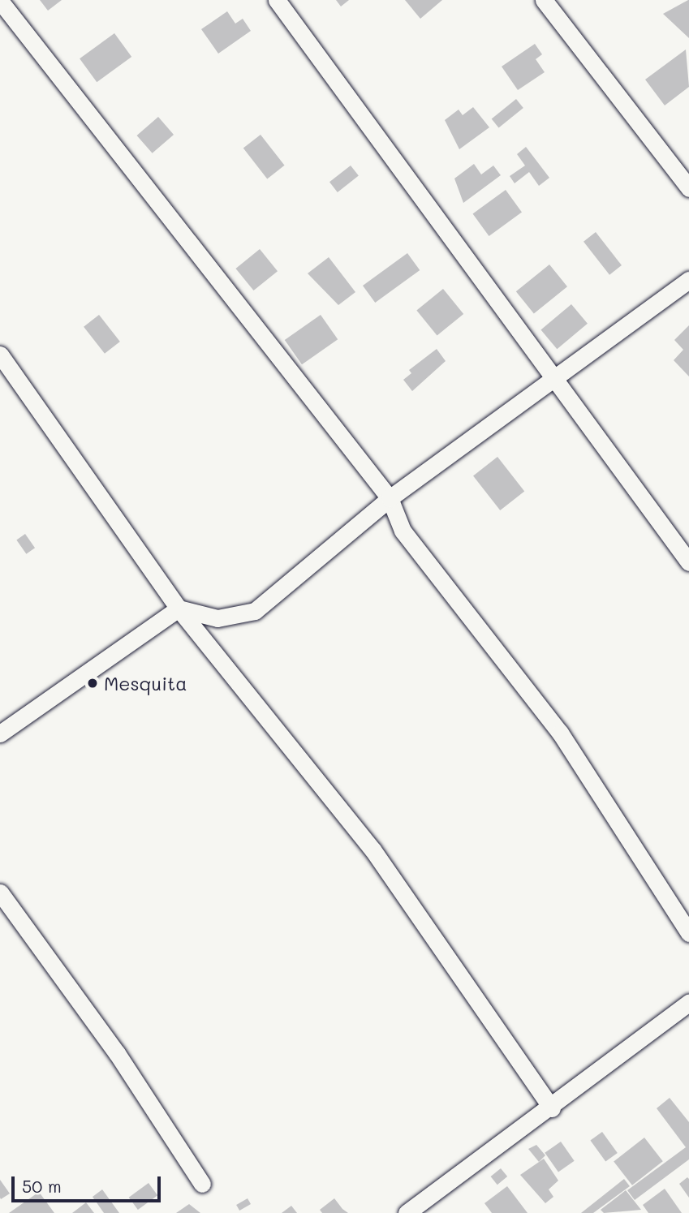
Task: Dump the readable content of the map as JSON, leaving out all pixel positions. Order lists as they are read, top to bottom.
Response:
{
  "places": ["Mesquita"],
  "scale_bar": "50 m"
}
